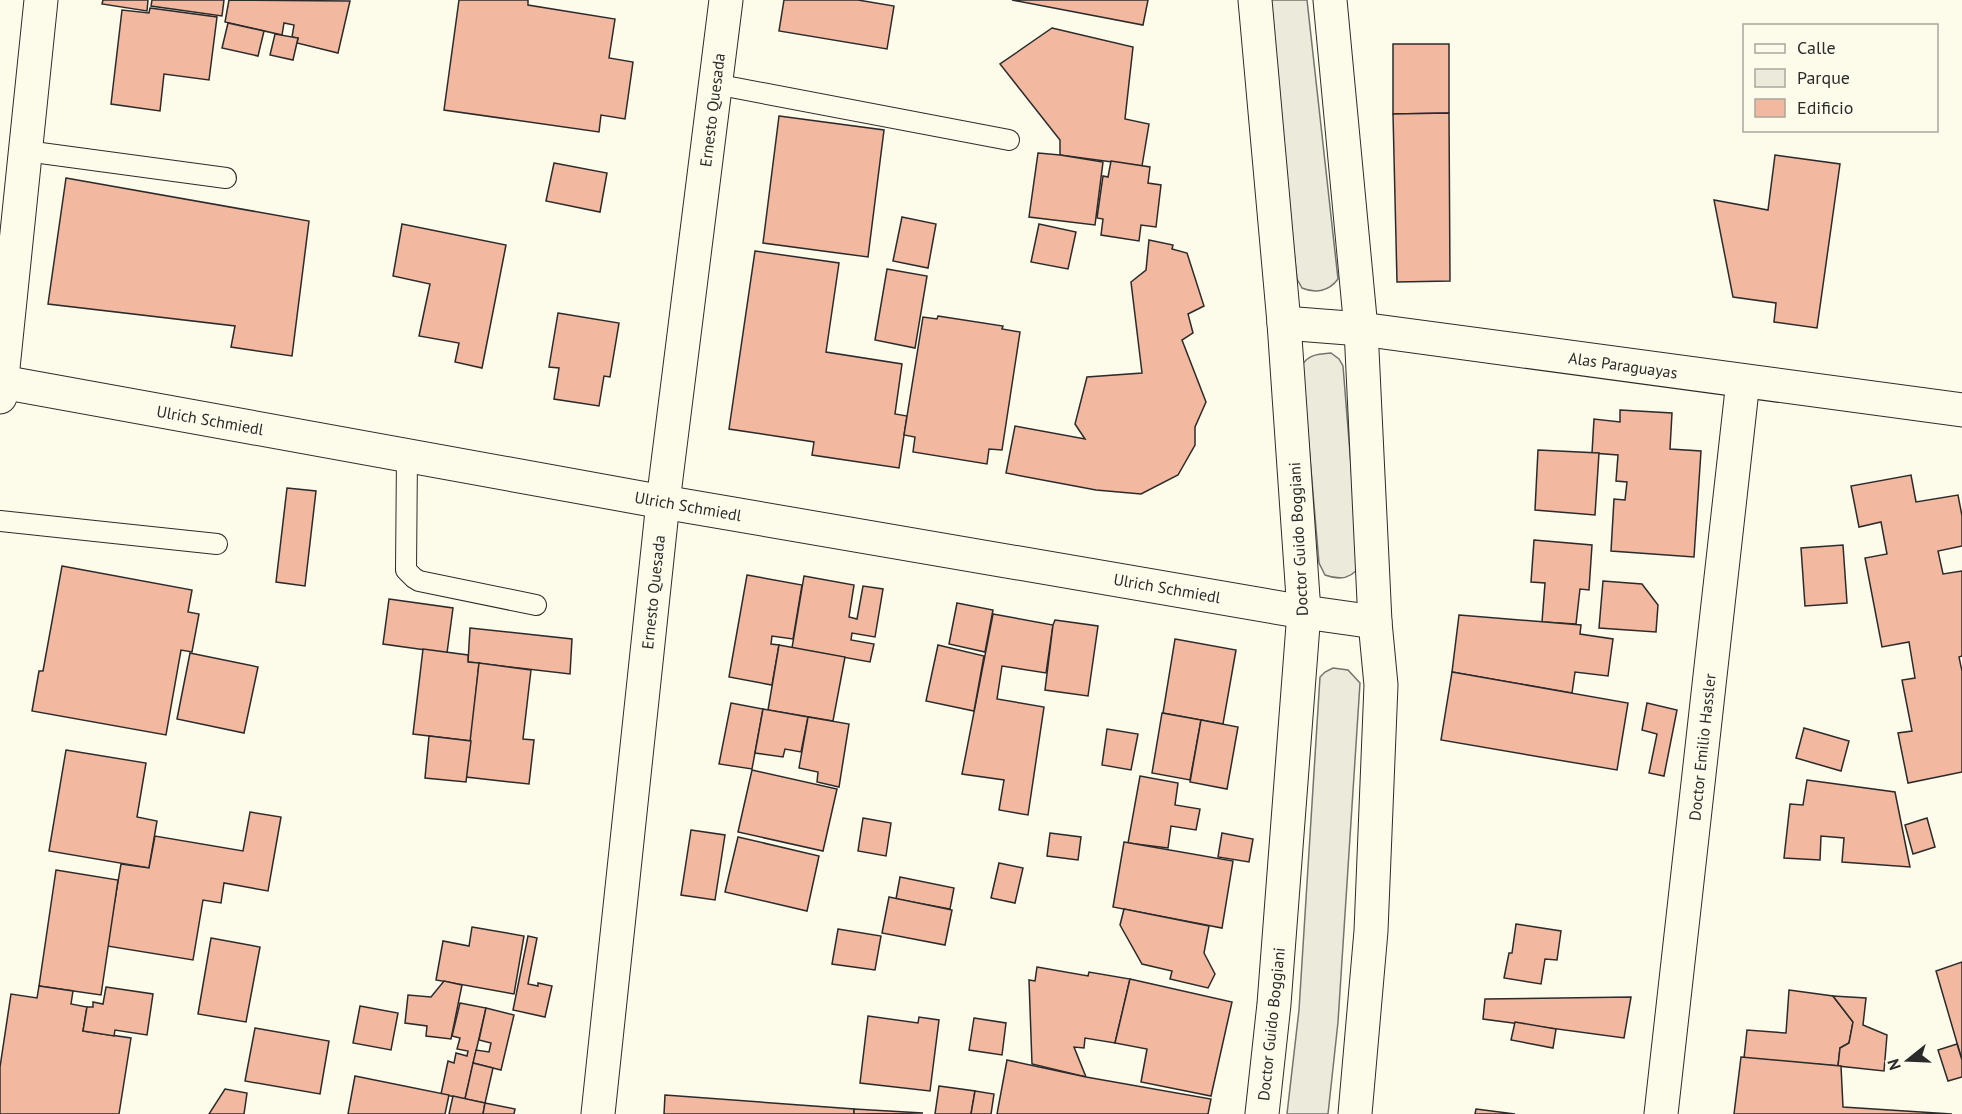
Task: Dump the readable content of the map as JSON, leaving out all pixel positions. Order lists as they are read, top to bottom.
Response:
{
  "streets": {
    "main road": [
      "Ernesto Quesada",
      "Alas Paraguayas",
      "Ulrich Schmiedl",
      "Doctor Guido Boggiani",
      "Doctor Emilio Hassler"
    ]
  },
  "crossings": [
    ["Ernesto Quesada", "Ulrich Schmiedl"],
    ["Alas Paraguayas", "Doctor Guido Boggiani"],
    ["Alas Paraguayas", "Doctor Emilio Hassler"],
    ["Ulrich Schmiedl", "Doctor Guido Boggiani"]
  ],
  "legend": ["Calle", "Parque", "Edificio"],
  "north": "left"
}
